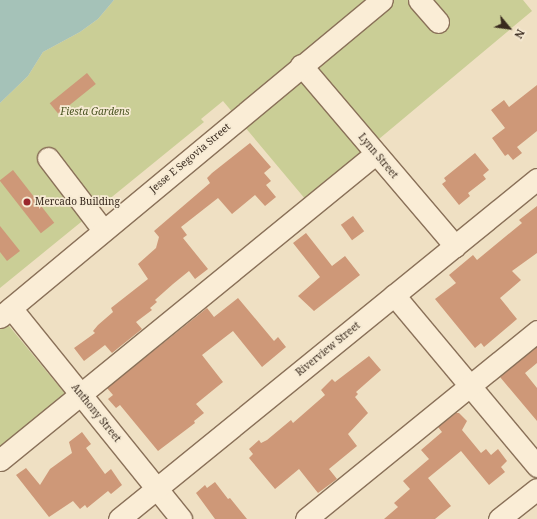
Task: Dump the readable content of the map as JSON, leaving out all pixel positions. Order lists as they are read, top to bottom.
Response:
{
  "streets": {
    "street": [
      "Lynn Street",
      "Jesse E Segovia Street",
      "Riverview Street",
      "Anthony Street"
    ]
  },
  "crossings": [
    ["Lynn Street", "Jesse E Segovia Street"],
    ["Lynn Street", "Riverview Street"],
    ["Jesse E Segovia Street", "Anthony Street"],
    ["Riverview Street", "Anthony Street"]
  ],
  "parks": ["Fiesta Gardens"],
  "places": ["Mercado Building"],
  "north": "bottom right"
}
